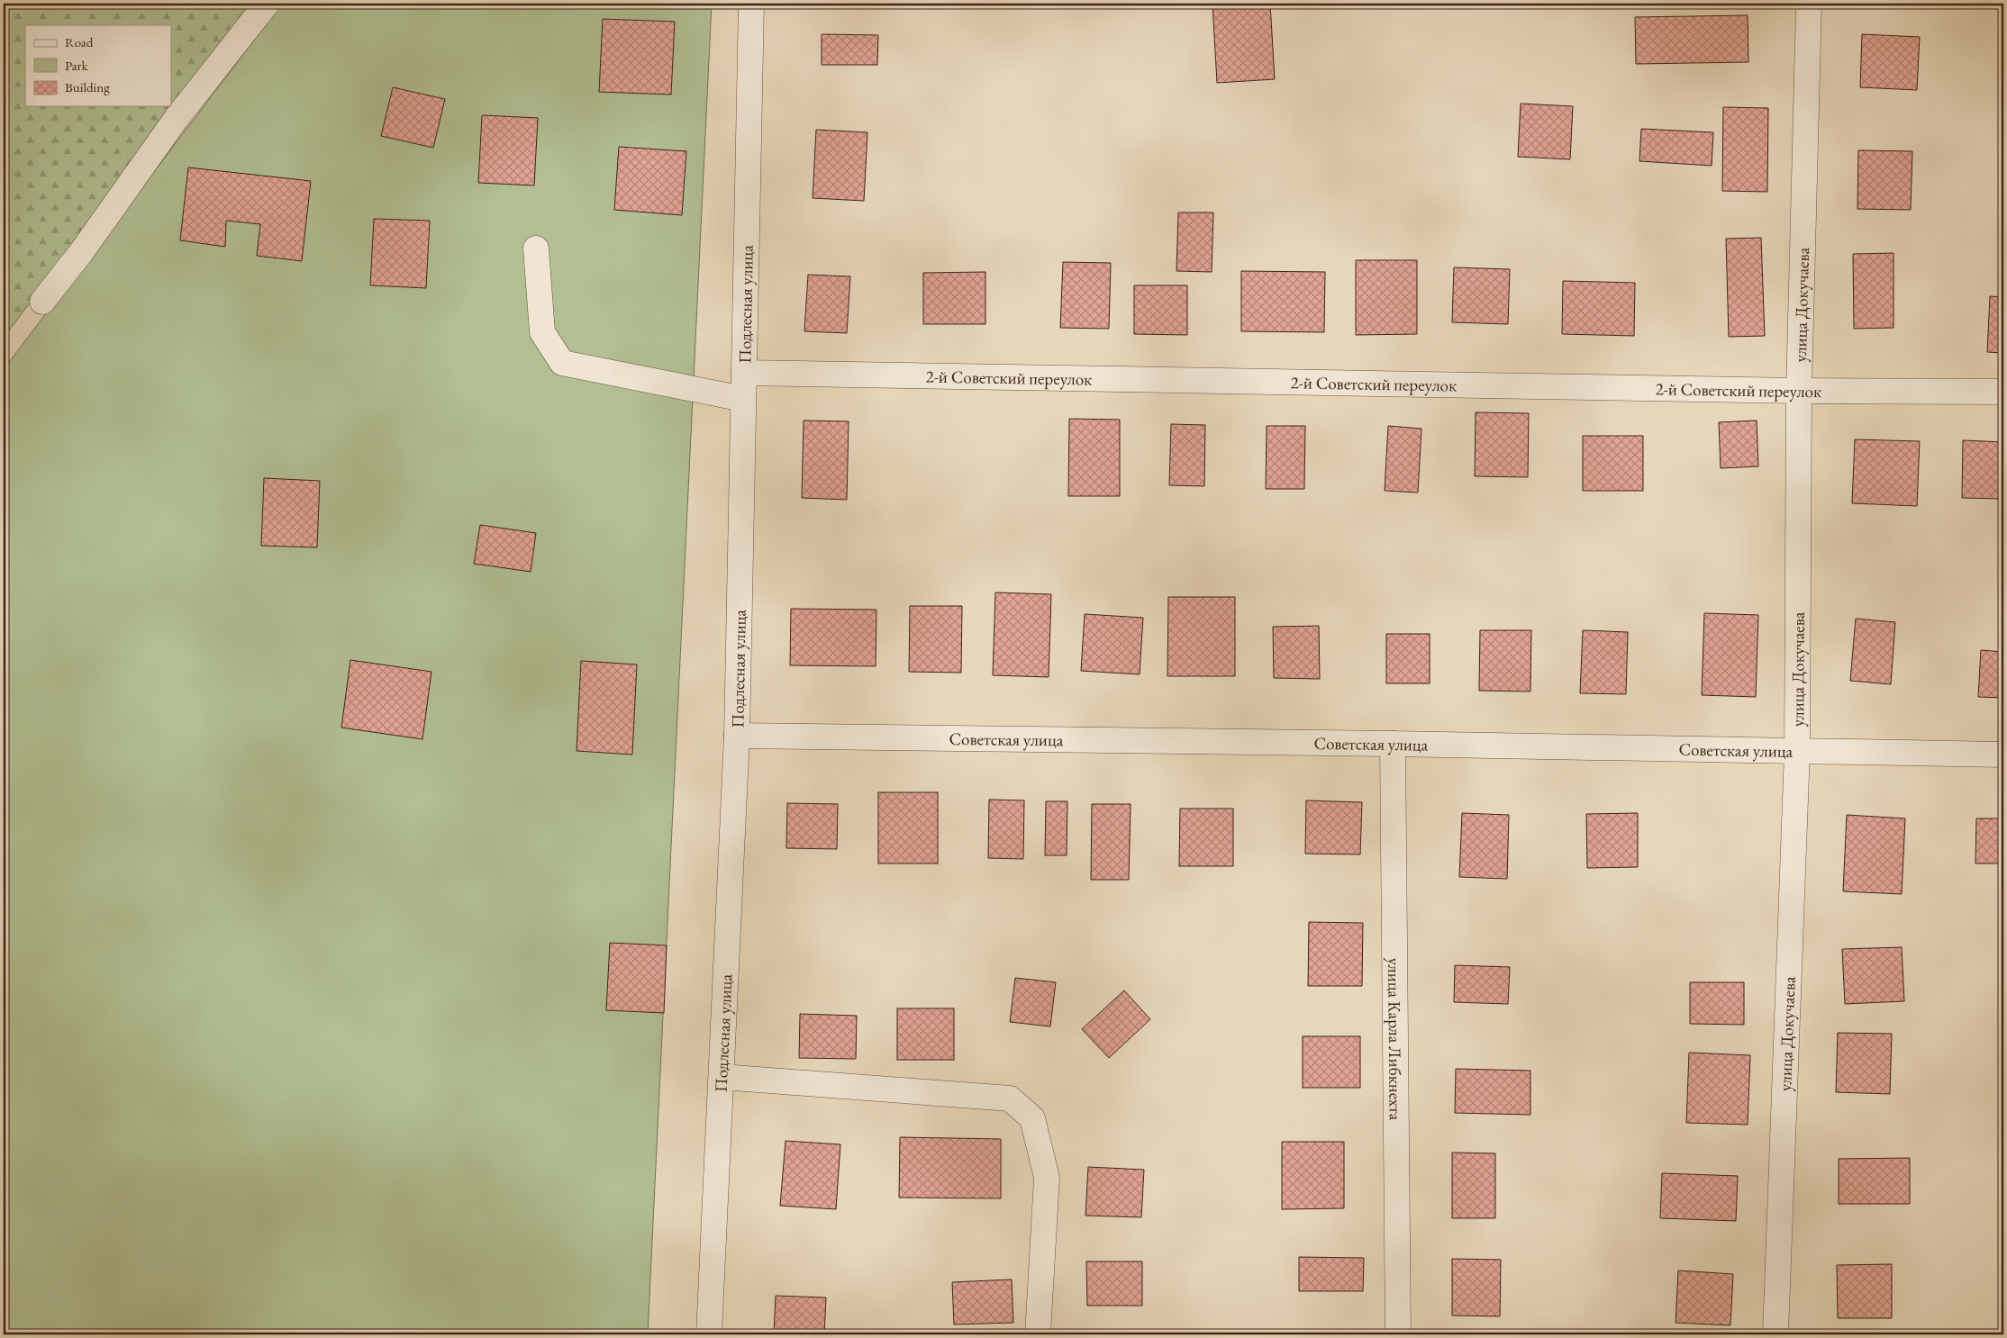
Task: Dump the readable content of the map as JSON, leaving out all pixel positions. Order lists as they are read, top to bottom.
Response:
{
  "streets": {
    "street": [
      "Подлесная улица",
      "улица Докучаева",
      "2-й Советский переулок",
      "Советская улица",
      "улица Карла Либкнехта"
    ]
  },
  "crossings": [
    ["Подлесная улица", "2-й Советский переулок"],
    ["Подлесная улица", "Советская улица"],
    ["улица Докучаева", "2-й Советский переулок"],
    ["улица Докучаева", "Советская улица"],
    ["Советская улица", "улица Карла Либкнехта"]
  ],
  "legend": ["Road", "Park", "Building"]
}
